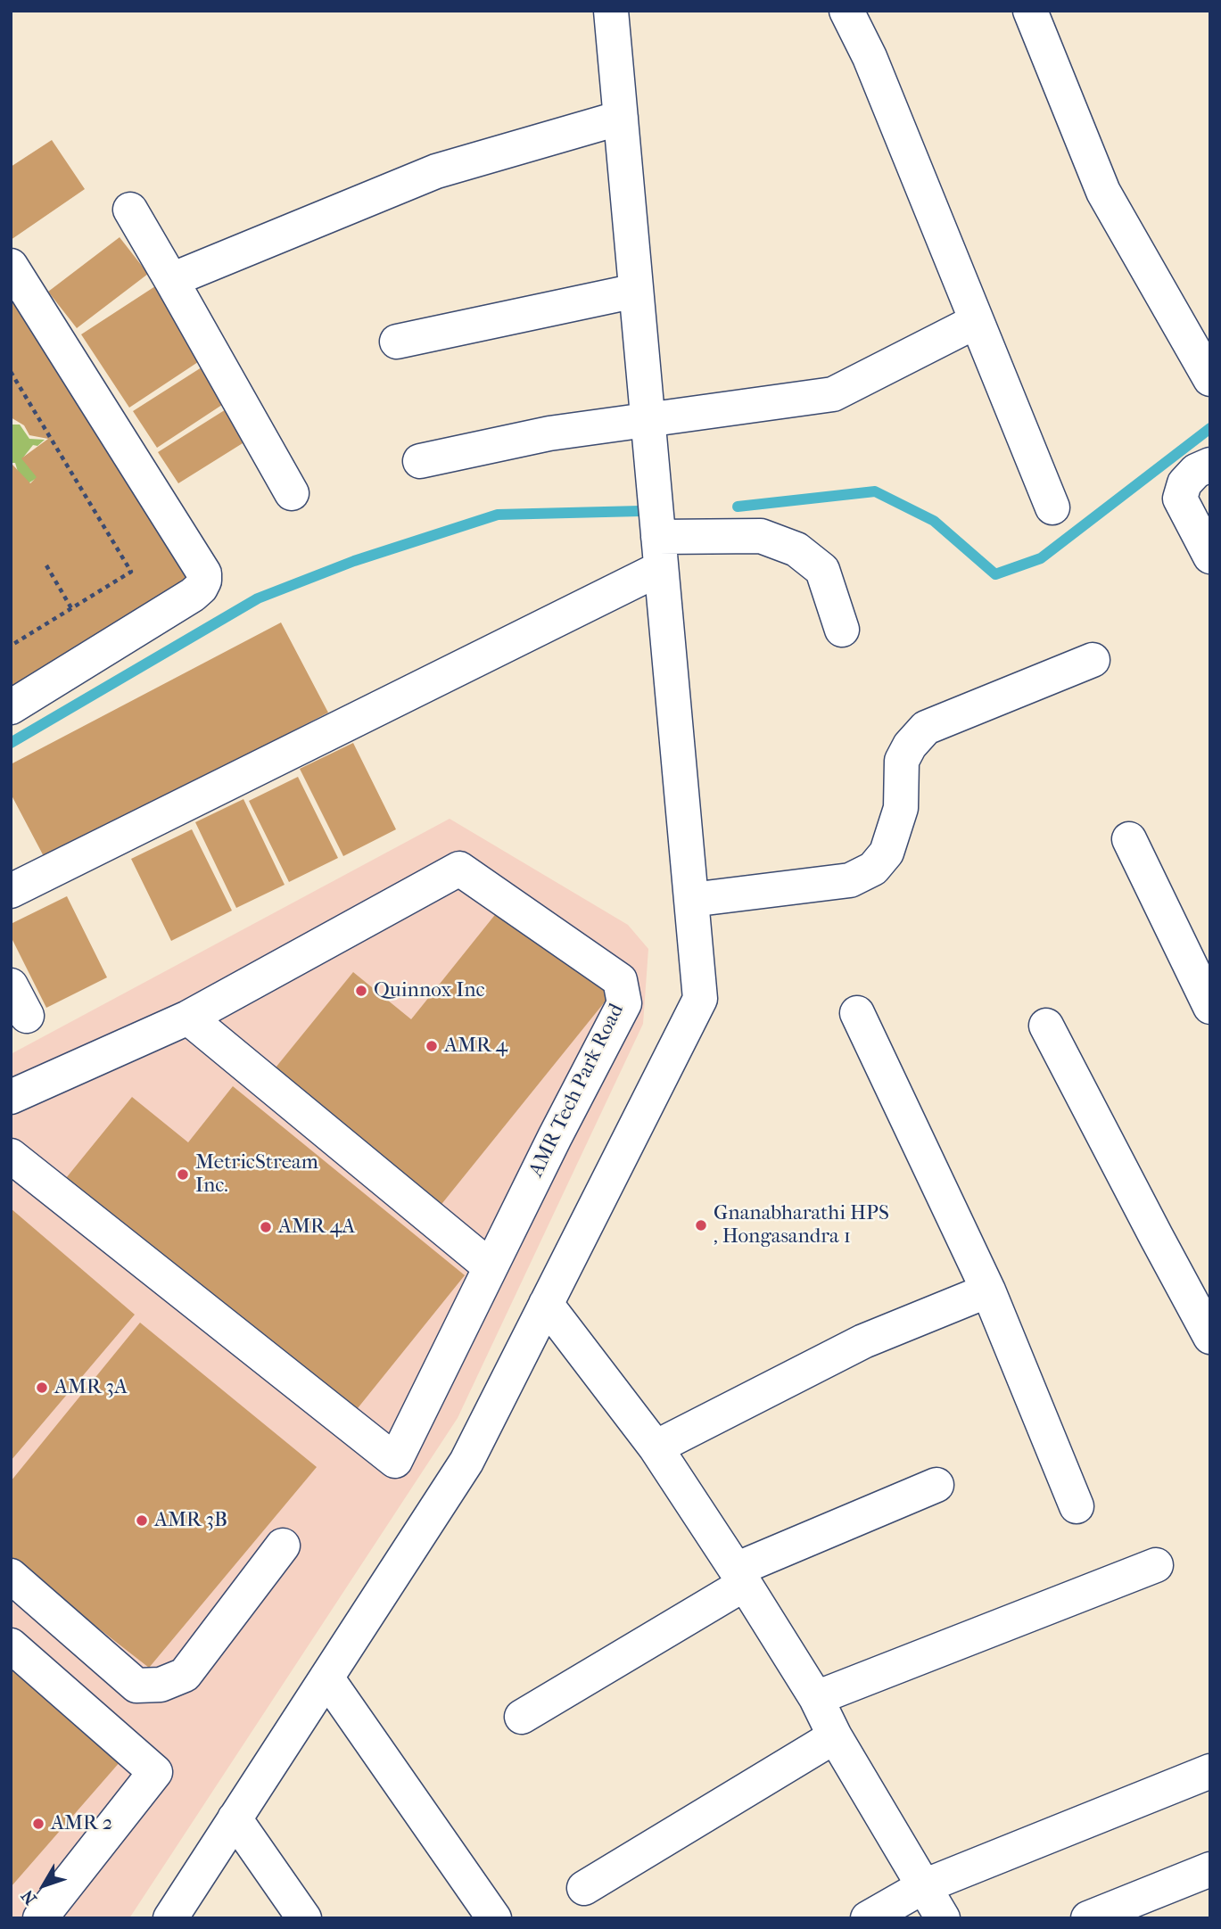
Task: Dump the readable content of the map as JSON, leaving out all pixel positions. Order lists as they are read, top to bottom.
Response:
{
  "streets": {
    "street": ["AMR Tech Park Road"]
  },
  "places": [
    "Quinnox Inc",
    "AMR 4",
    "MetricStream Inc.",
    "Gnanabharathi HPS , Hongasandra 1",
    "AMR 4A",
    "AMR 3A",
    "AMR 3B",
    "AMR 2"
  ],
  "north": "bottom left"
}
